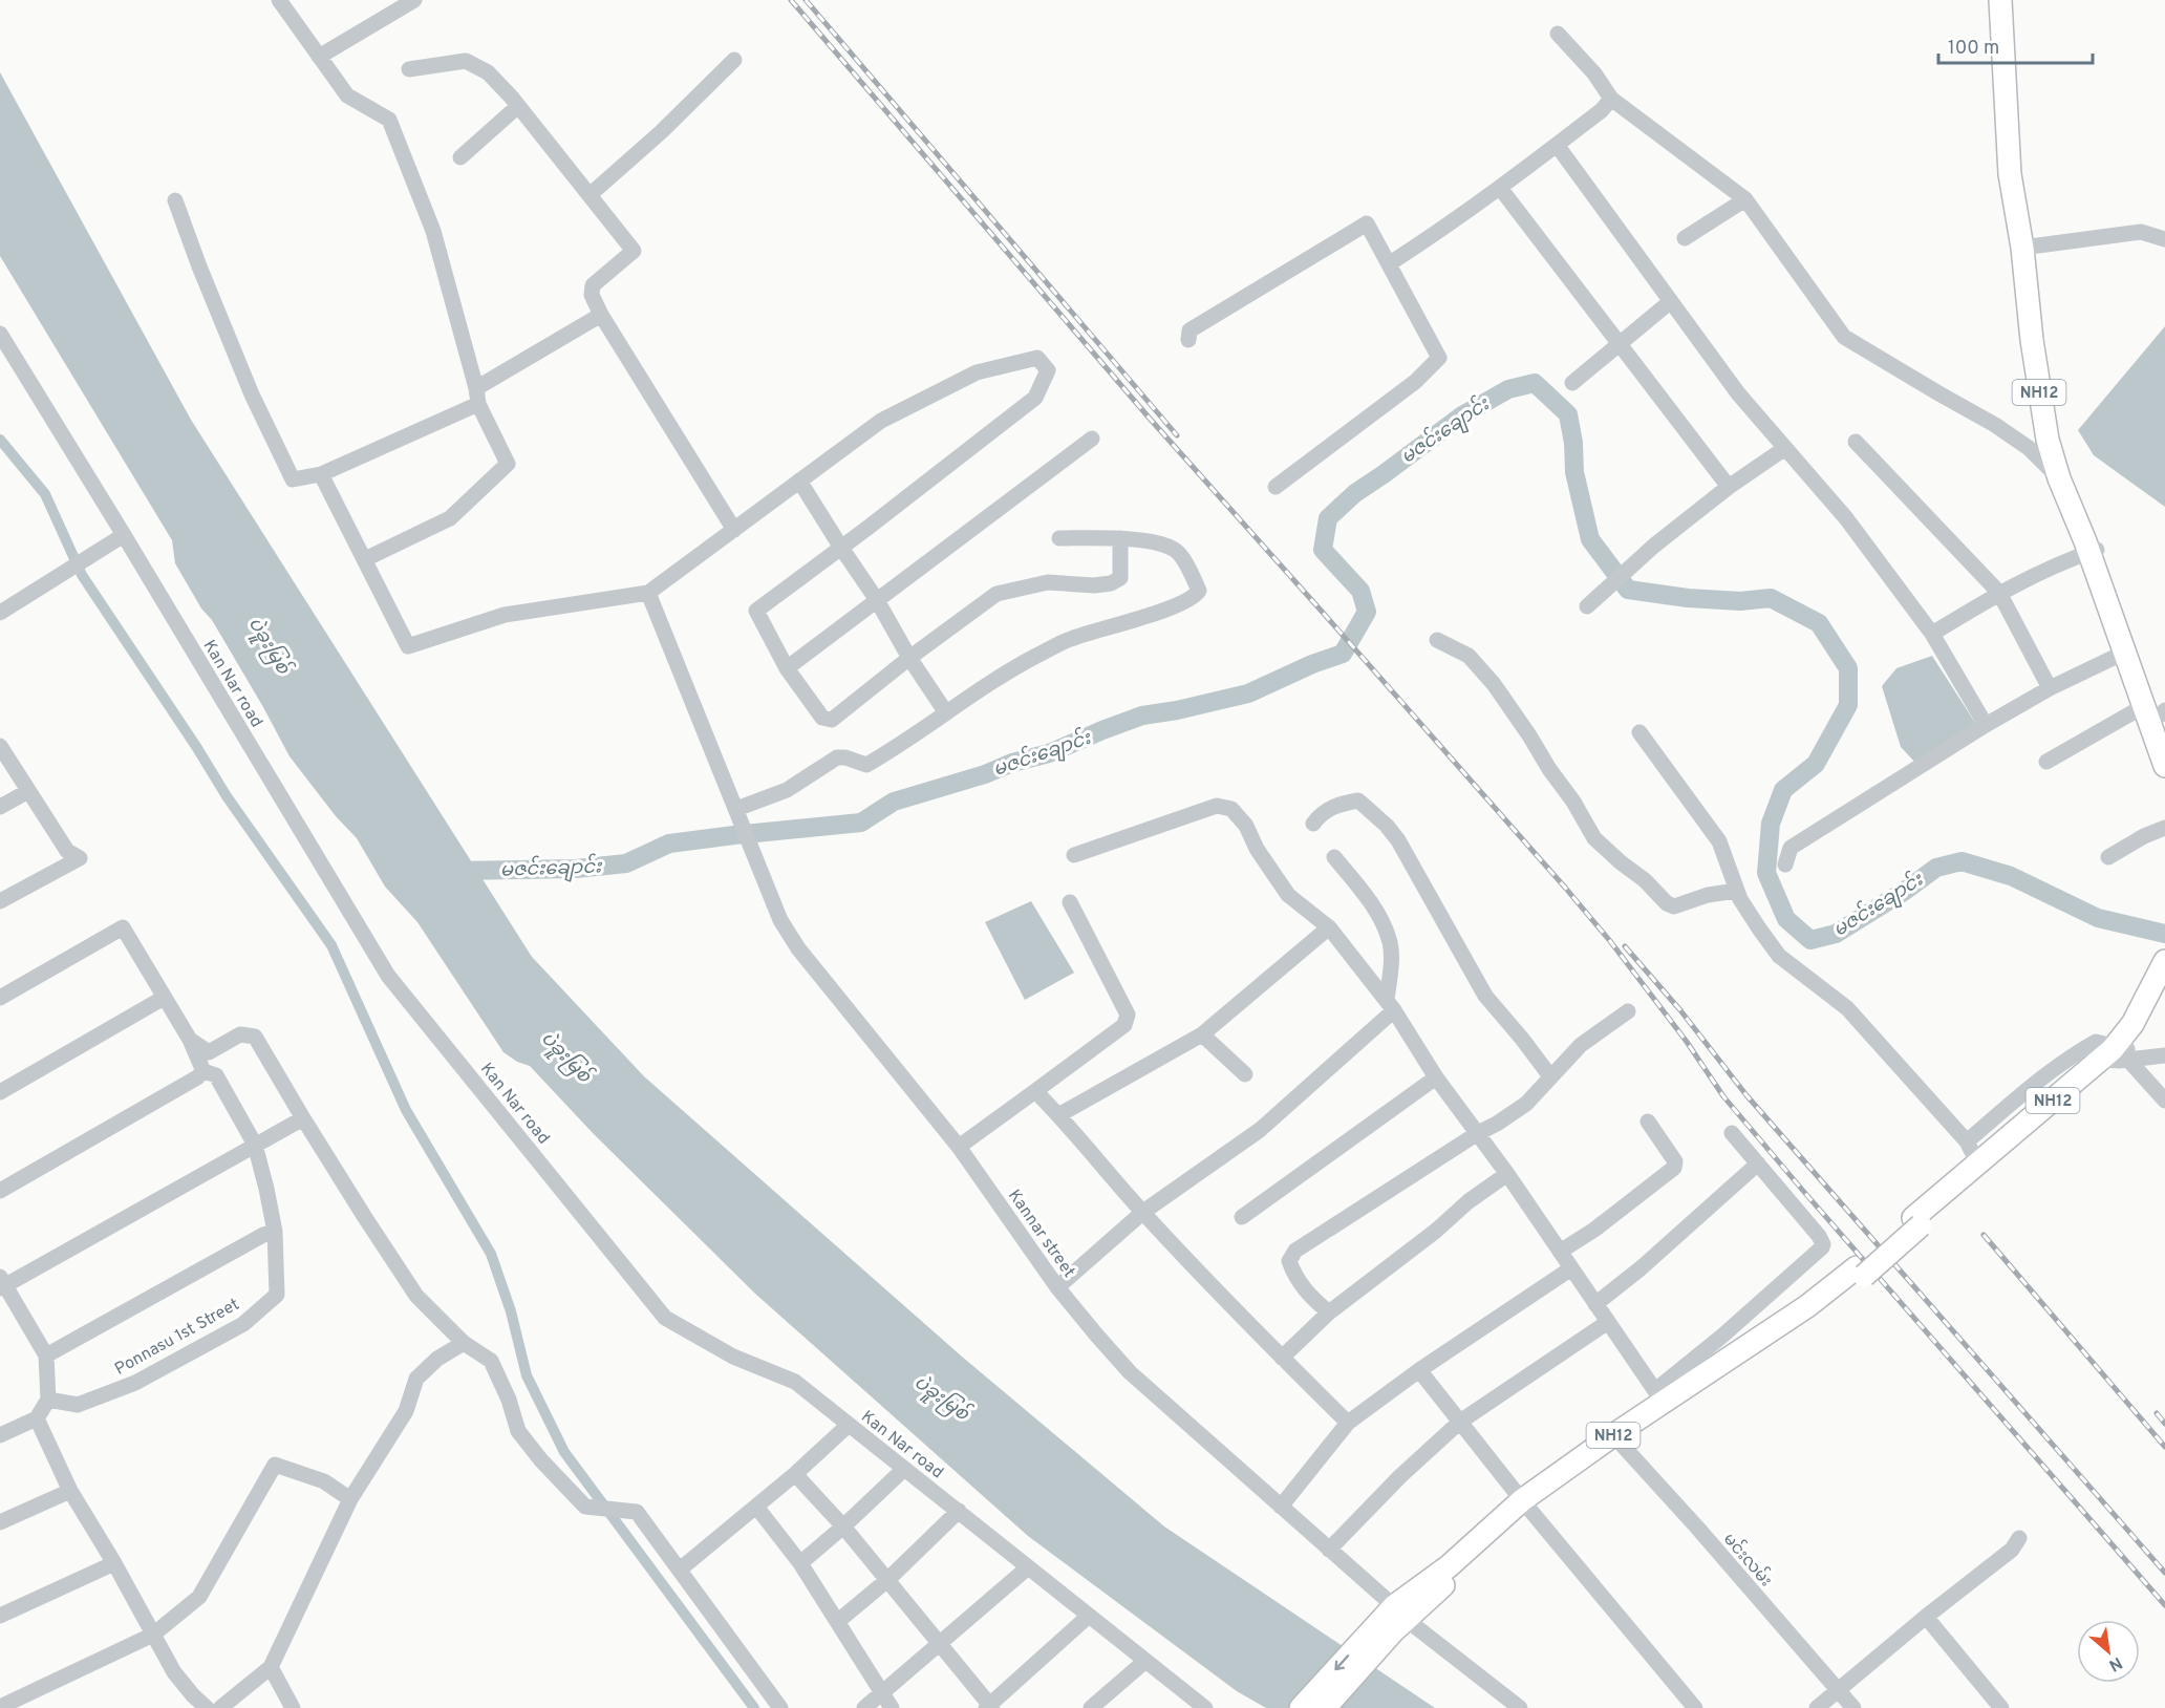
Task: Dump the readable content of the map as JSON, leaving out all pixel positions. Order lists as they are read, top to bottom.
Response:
{
  "streets": {
    "highway": ["NH12"],
    "street": [
      "Kan Nar road",
      "Kannar street",
      "Ponnasu 1st Street",
      "မင်းလမ်း"
    ]
  },
  "crossings": [
    ["NH12", "Kannar street"],
    ["NH12", "မင်းလမ်း"]
  ],
  "water": ["မဇင်းချောင်း", "ပဲခူးမြစ်"],
  "scale_bar": "100 m",
  "north": "bottom right"
}
